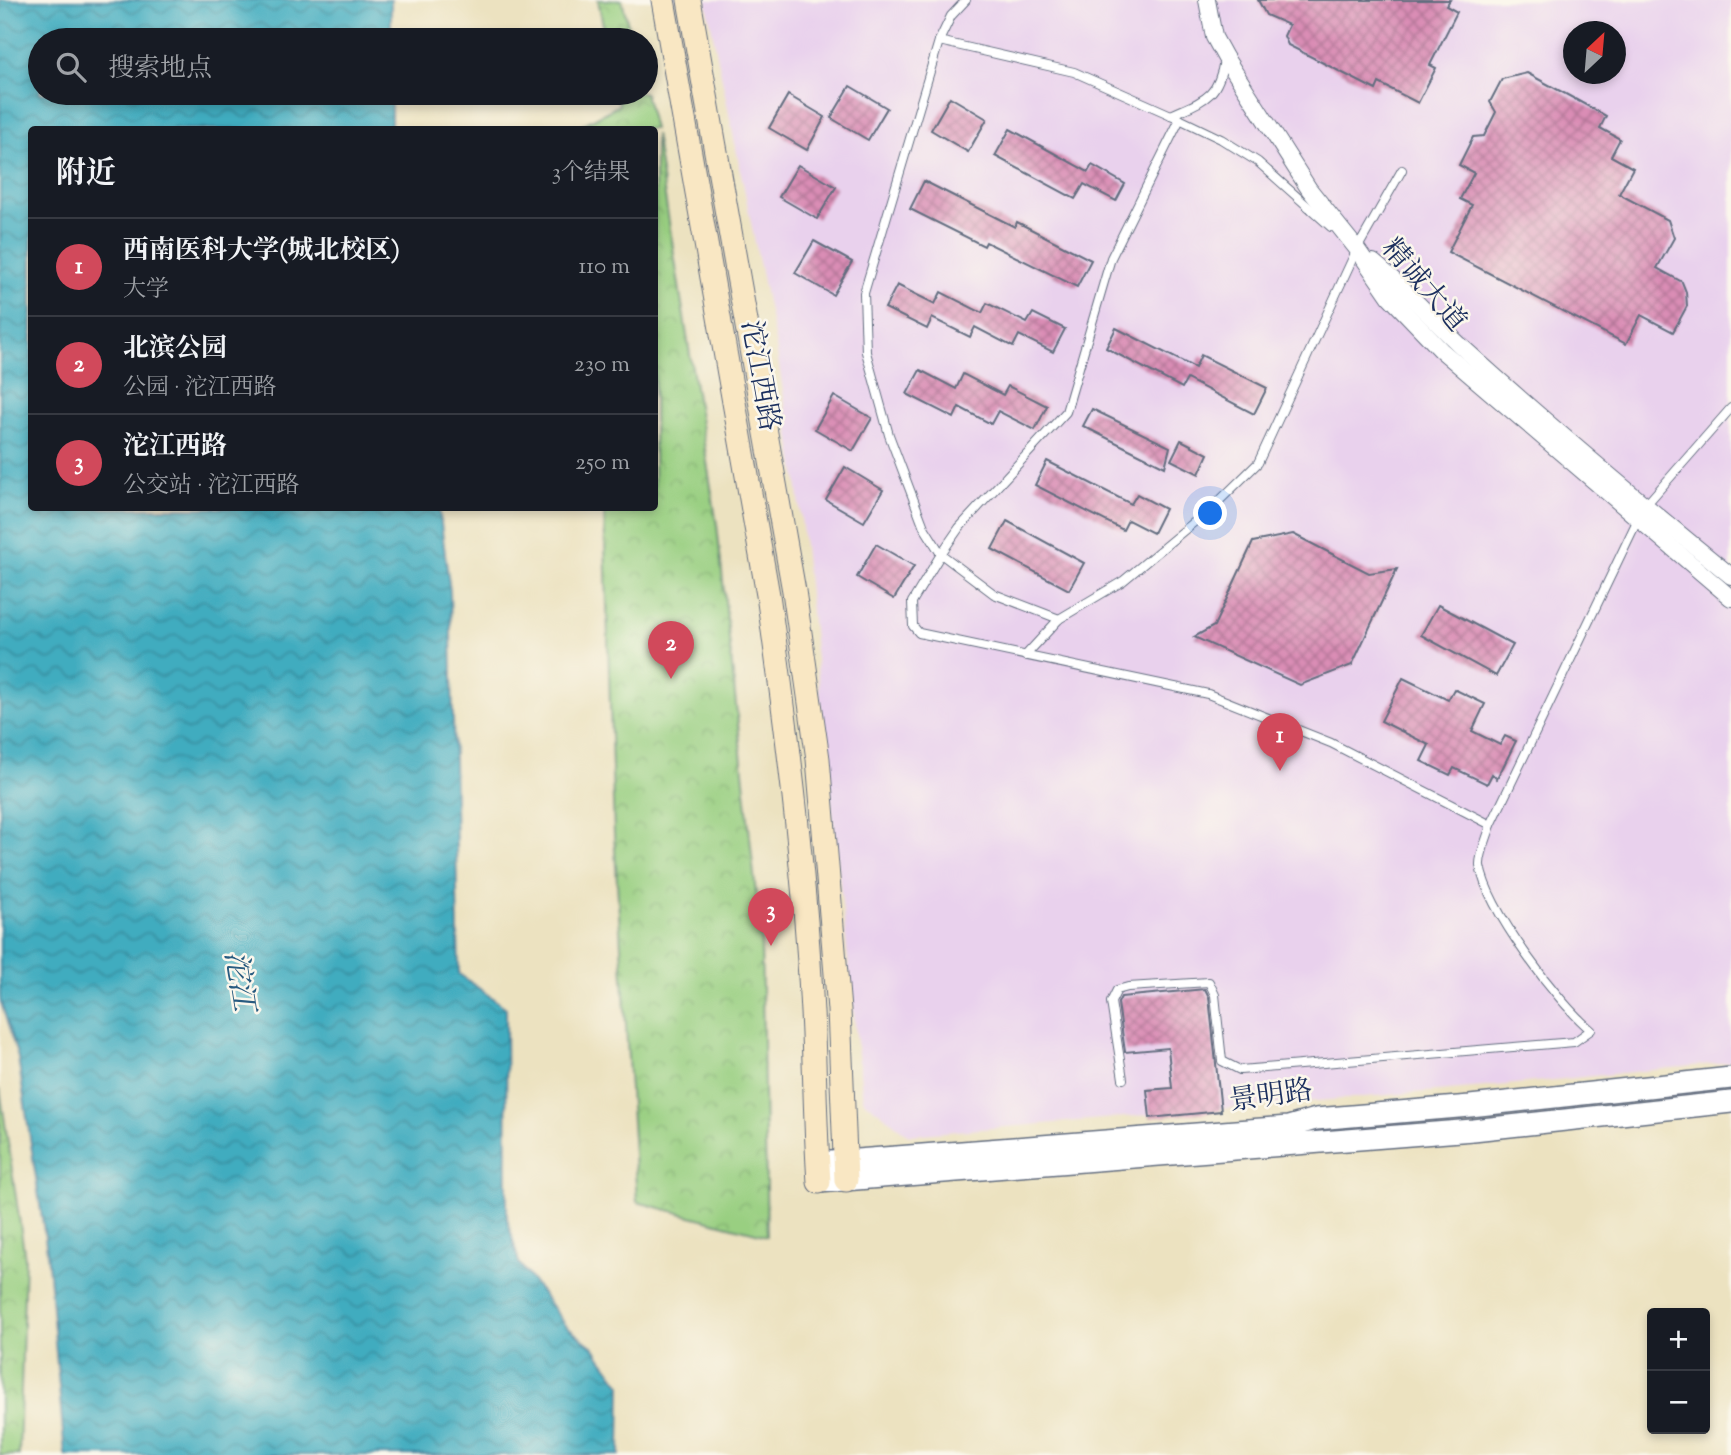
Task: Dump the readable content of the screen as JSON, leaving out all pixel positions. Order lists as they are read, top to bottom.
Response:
{
  "streets": {
    "main road": ["沱江西路"],
    "street": ["精诚大道", "景明路"]
  },
  "crossings": [
    ["沱江西路", "景明路"]
  ],
  "water": ["沱江"],
  "north": "top right",
  "page": {
    "search": "搜索地点",
    "heading": ["附近", "3个结果"],
    "list": [
      {
        "mark": "1",
        "name": "西南医科大学(城北校区)",
        "note": "大学",
        "value": "110 m"
      },
      {
        "mark": "2",
        "name": "北滨公园",
        "note": "公园 · 沱江西路",
        "value": "230 m"
      },
      {
        "mark": "3",
        "name": "沱江西路",
        "note": "公交站 · 沱江西路",
        "value": "250 m"
      }
    ],
    "pins": ["2", "1", "3"],
    "map_buttons": ["+", "−"]
  }
}
